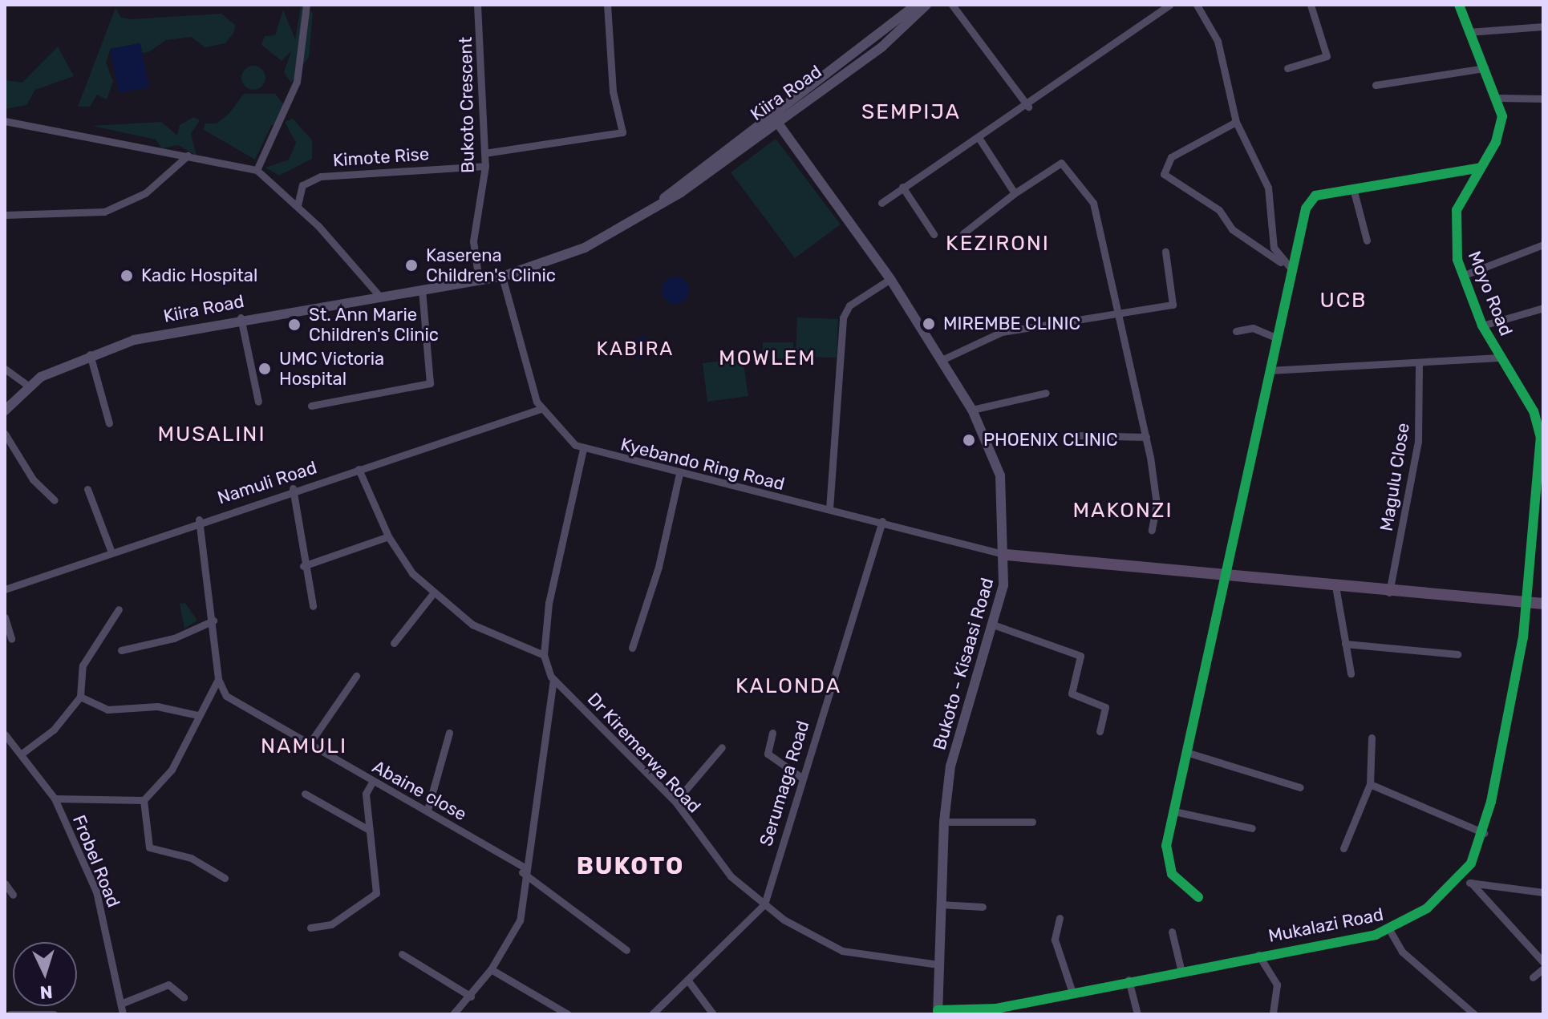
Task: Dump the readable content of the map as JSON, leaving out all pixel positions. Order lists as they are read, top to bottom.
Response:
{
  "streets": {
    "main road": ["Kiira Road", "Bukoto - Kisaasi Road"],
    "street": [
      "Bukoto Crescent",
      "Kimote Rise",
      "Moyo Road",
      "Kyebando Ring Road",
      "Magulu Close",
      "Namuli Road",
      "Dr Kiremerwa Road",
      "Serumaga Road",
      "Abaine close",
      "Frobel Road",
      "Mukalazi Road"
    ]
  },
  "crossings": [
    ["Kiira Road", "Bukoto Crescent"],
    ["Kiira Road", "Bukoto - Kisaasi Road"],
    ["Bukoto Crescent", "Kimote Rise"],
    ["Moyo Road", "Mukalazi Road"],
    ["Kyebando Ring Road", "Namuli Road"],
    ["Kyebando Ring Road", "Bukoto - Kisaasi Road"],
    ["Kyebando Ring Road", "Serumaga Road"],
    ["Bukoto - Kisaasi Road", "Dr Kiremerwa Road"],
    ["Bukoto - Kisaasi Road", "Mukalazi Road"],
    ["Dr Kiremerwa Road", "Serumaga Road"]
  ],
  "districts": [
    "SEMPIJA",
    "KEZIRONI",
    "UCB",
    "KABIRA",
    "MOWLEM",
    "MUSALINI",
    "MAKONZI",
    "KALONDA",
    "NAMULI",
    "BUKOTO"
  ],
  "places": [
    "Kaserena Children's Clinic",
    "Kadic Hospital",
    "MIREMBE CLINIC",
    "St. Ann Marie Children's Clinic",
    "UMC Victoria Hospital",
    "PHOENIX CLINIC"
  ],
  "north": "bottom"
}
